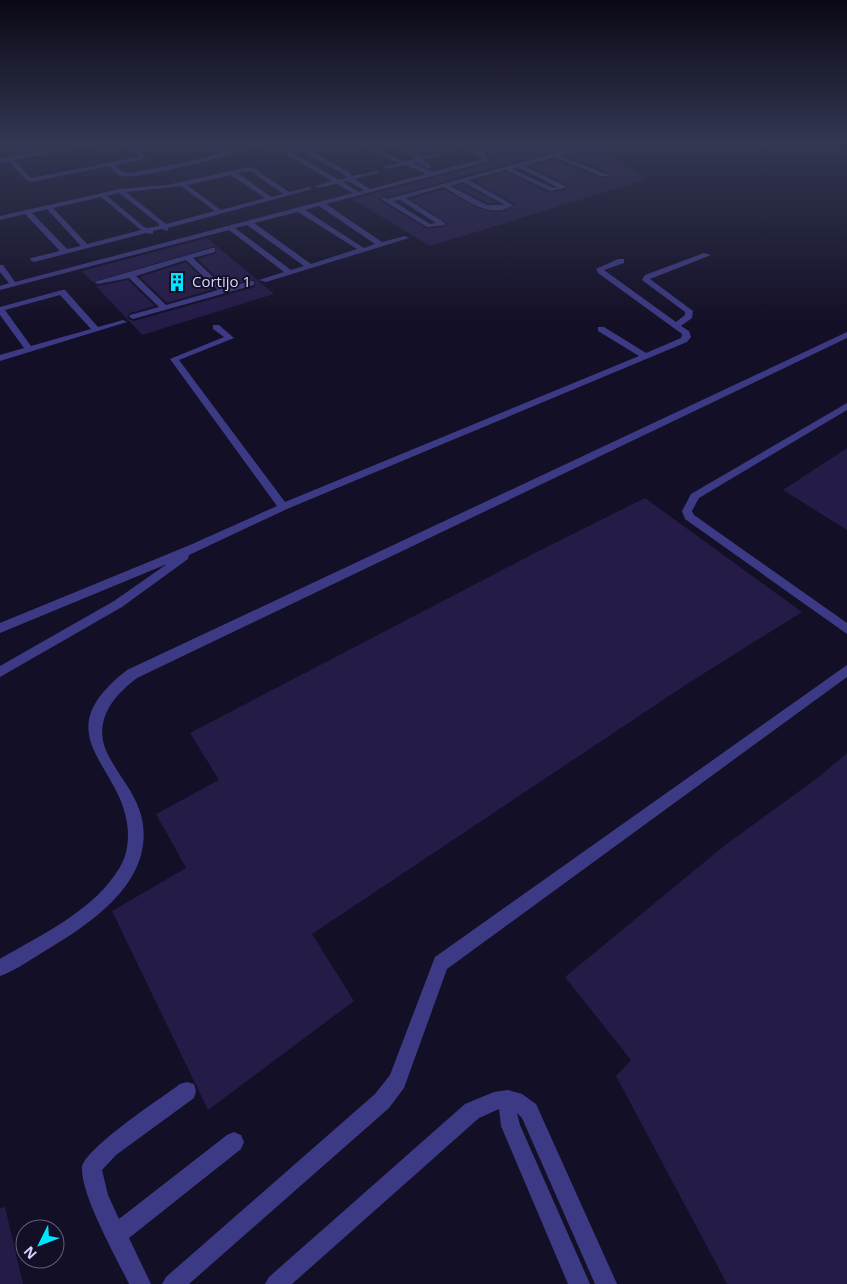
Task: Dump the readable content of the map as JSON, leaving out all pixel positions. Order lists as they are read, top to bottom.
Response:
{
  "places": {
    "building": ["Cortijo 1"]
  },
  "north": "bottom left"
}
